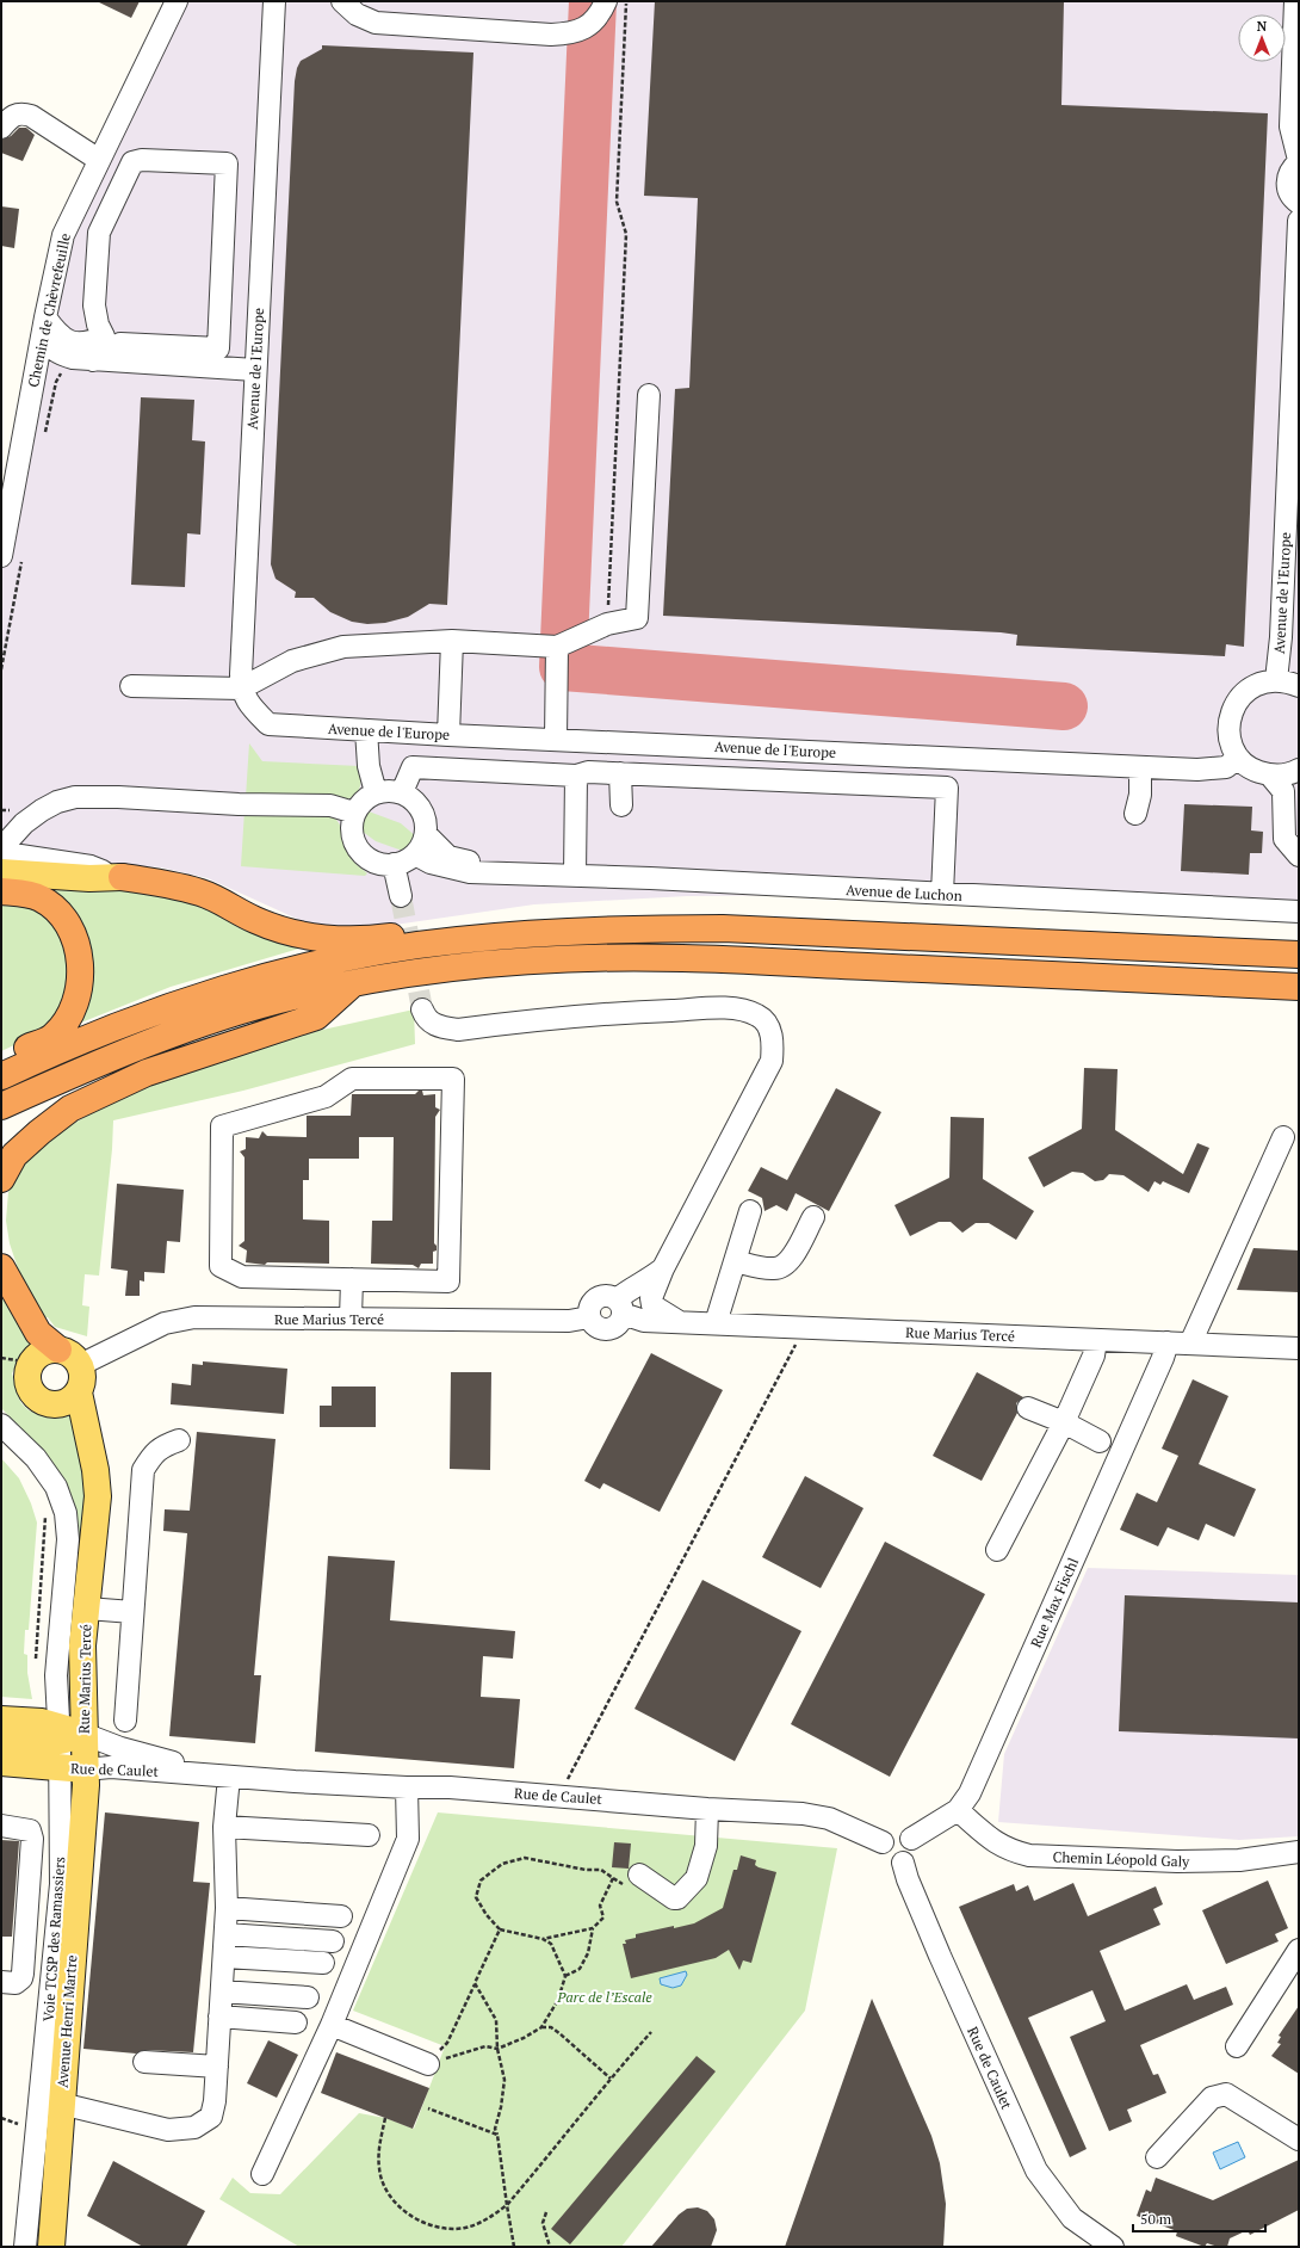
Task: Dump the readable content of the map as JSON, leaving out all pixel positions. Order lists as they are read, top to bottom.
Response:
{
  "streets": {
    "main road": ["Rue Marius Tercé", "Rue de Caulet", "Avenue Henri Martre"],
    "street": [
      "Chemin de Chèvrefeuille",
      "Avenue de l'Europe",
      "Avenue de Luchon",
      "Rue Max Fischl",
      "Chemin Léopold Galy",
      "Voie TCSP des Ramassiers"
    ]
  },
  "crossings": [
    ["Rue Marius Tercé", "Rue Max Fischl"],
    ["Rue Marius Tercé", "Rue de Caulet"],
    ["Rue Marius Tercé", "Avenue Henri Martre"],
    ["Rue Max Fischl", "Rue de Caulet"],
    ["Rue Max Fischl", "Chemin Léopold Galy"],
    ["Rue de Caulet", "Voie TCSP des Ramassiers"]
  ],
  "parks": ["Parc de l’Escale"],
  "scale_bar": "50 m",
  "north": "top"
}
